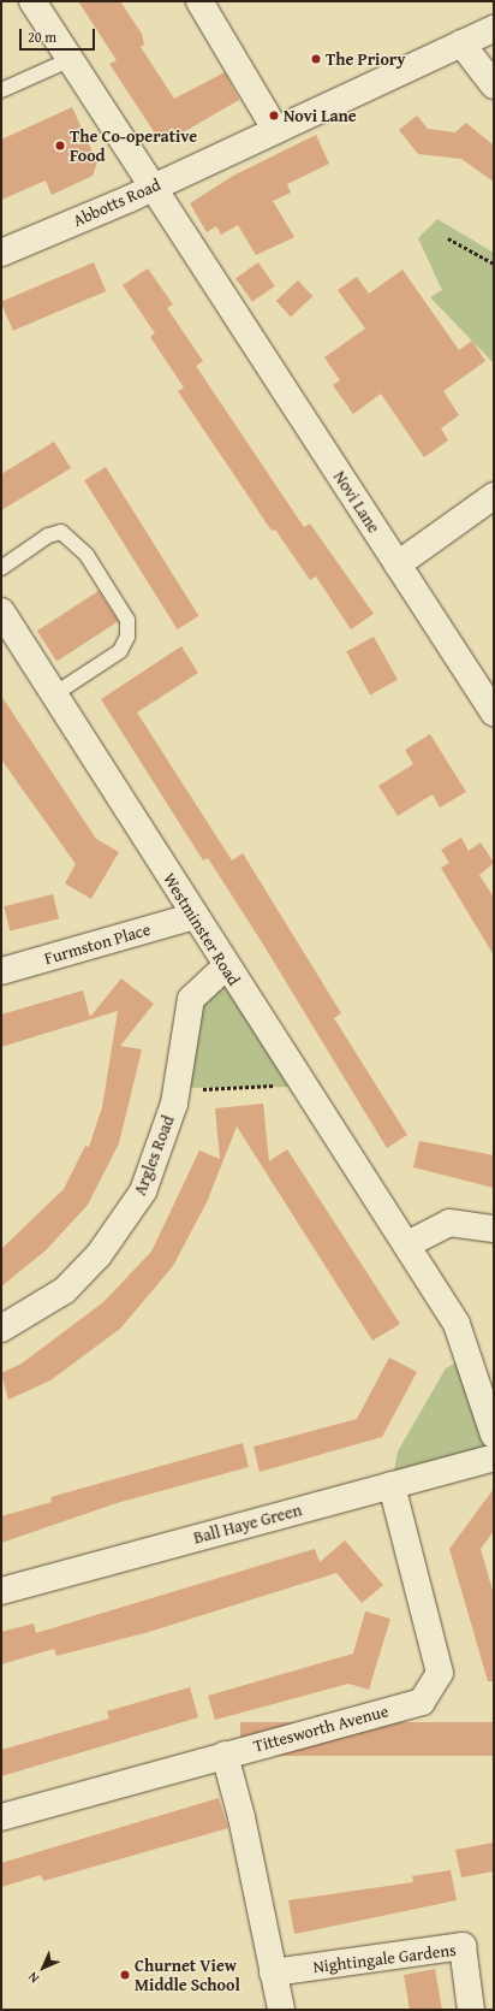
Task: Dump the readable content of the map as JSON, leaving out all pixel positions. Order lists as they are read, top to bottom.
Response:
{
  "streets": {
    "street": [
      "Abbotts Road",
      "Novi Lane",
      "Westminster Road",
      "Furmston Place",
      "Argles Road",
      "Ball Haye Green",
      "Tittesworth Avenue",
      "Nightingale Gardens"
    ]
  },
  "crossings": [
    ["Abbotts Road", "Novi Lane"],
    ["Westminster Road", "Furmston Place"],
    ["Westminster Road", "Argles Road"],
    ["Ball Haye Green", "Tittesworth Avenue"]
  ],
  "places": [
    "The Priory",
    "Novi Lane",
    "The Co-operative Food",
    "Churnet View Middle School"
  ],
  "scale_bar": "20 m",
  "north": "bottom left"
}
